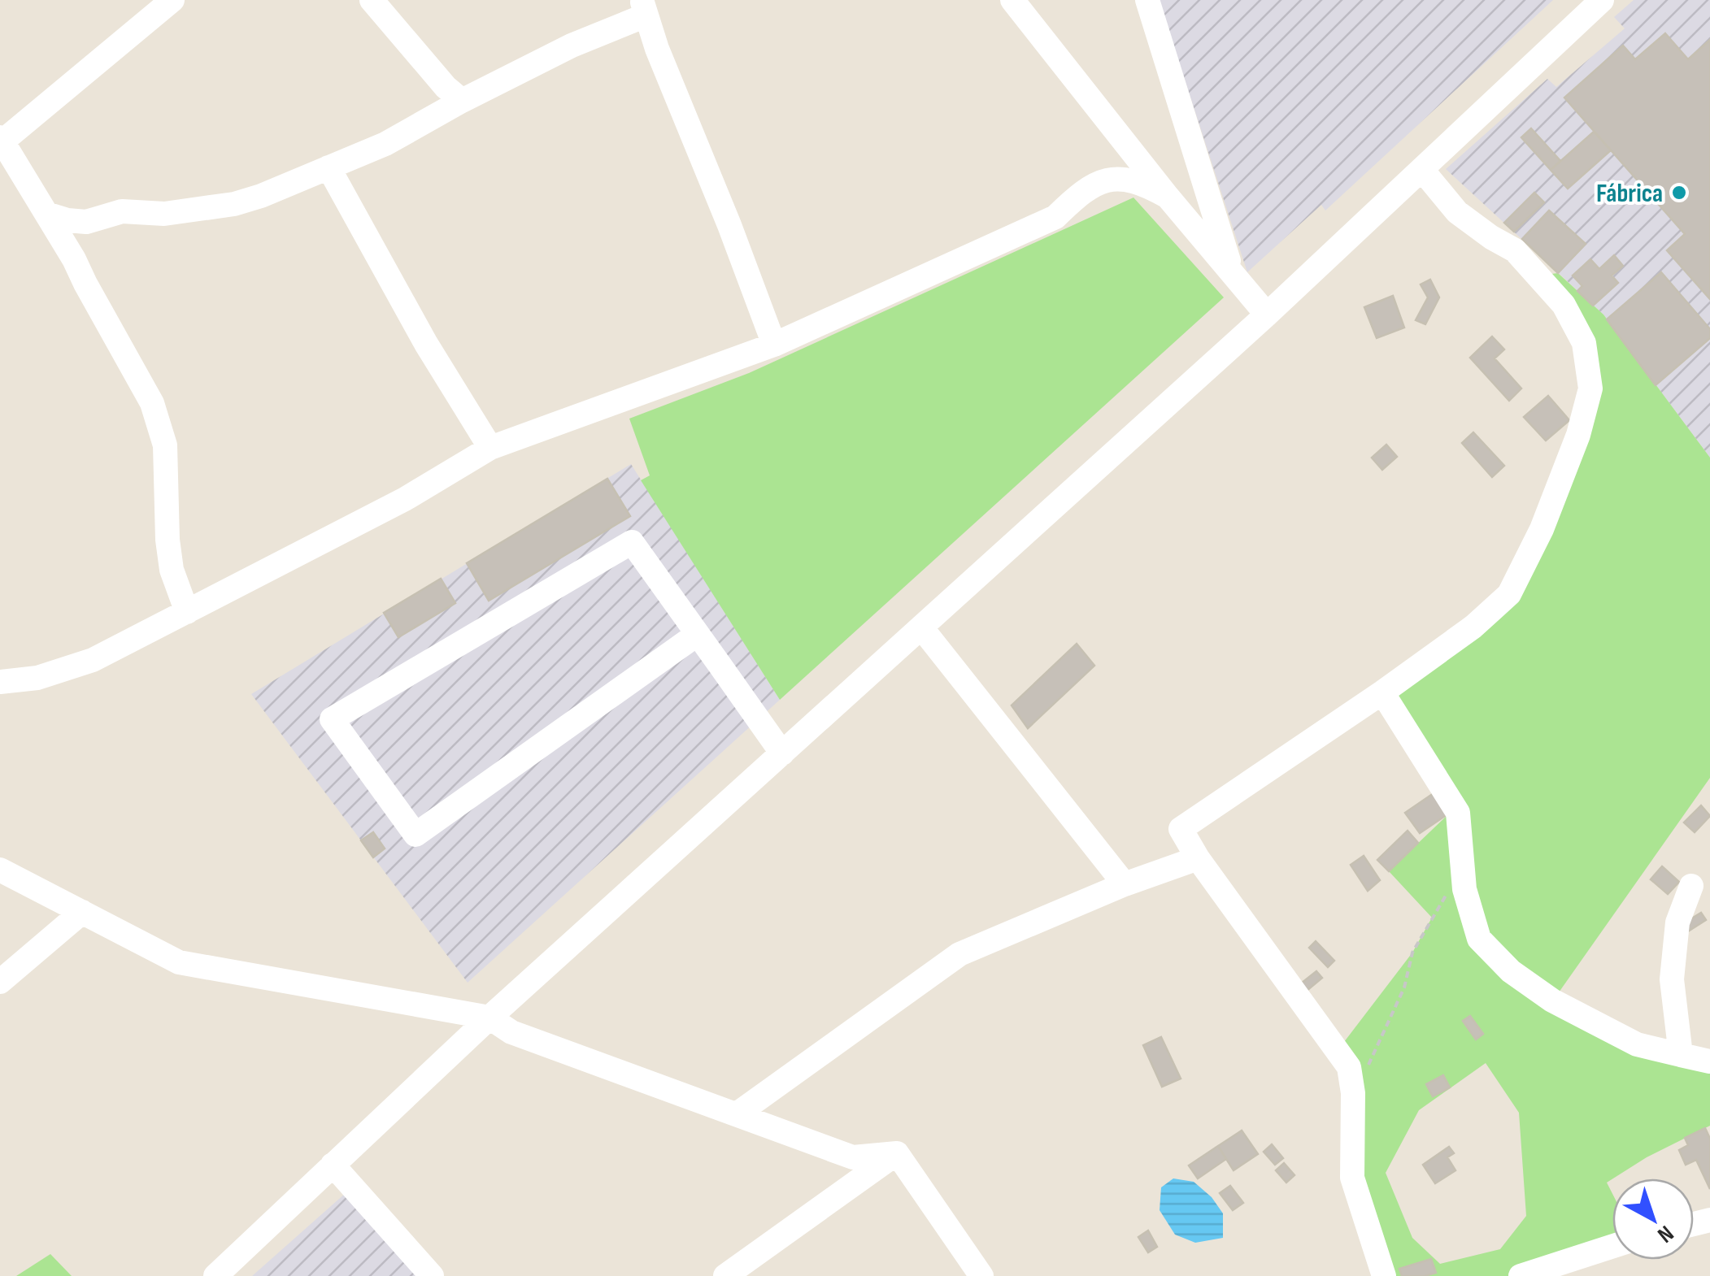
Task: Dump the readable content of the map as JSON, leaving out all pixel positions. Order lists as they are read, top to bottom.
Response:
{
  "places": ["Fábrica"],
  "north": "bottom right"
}
